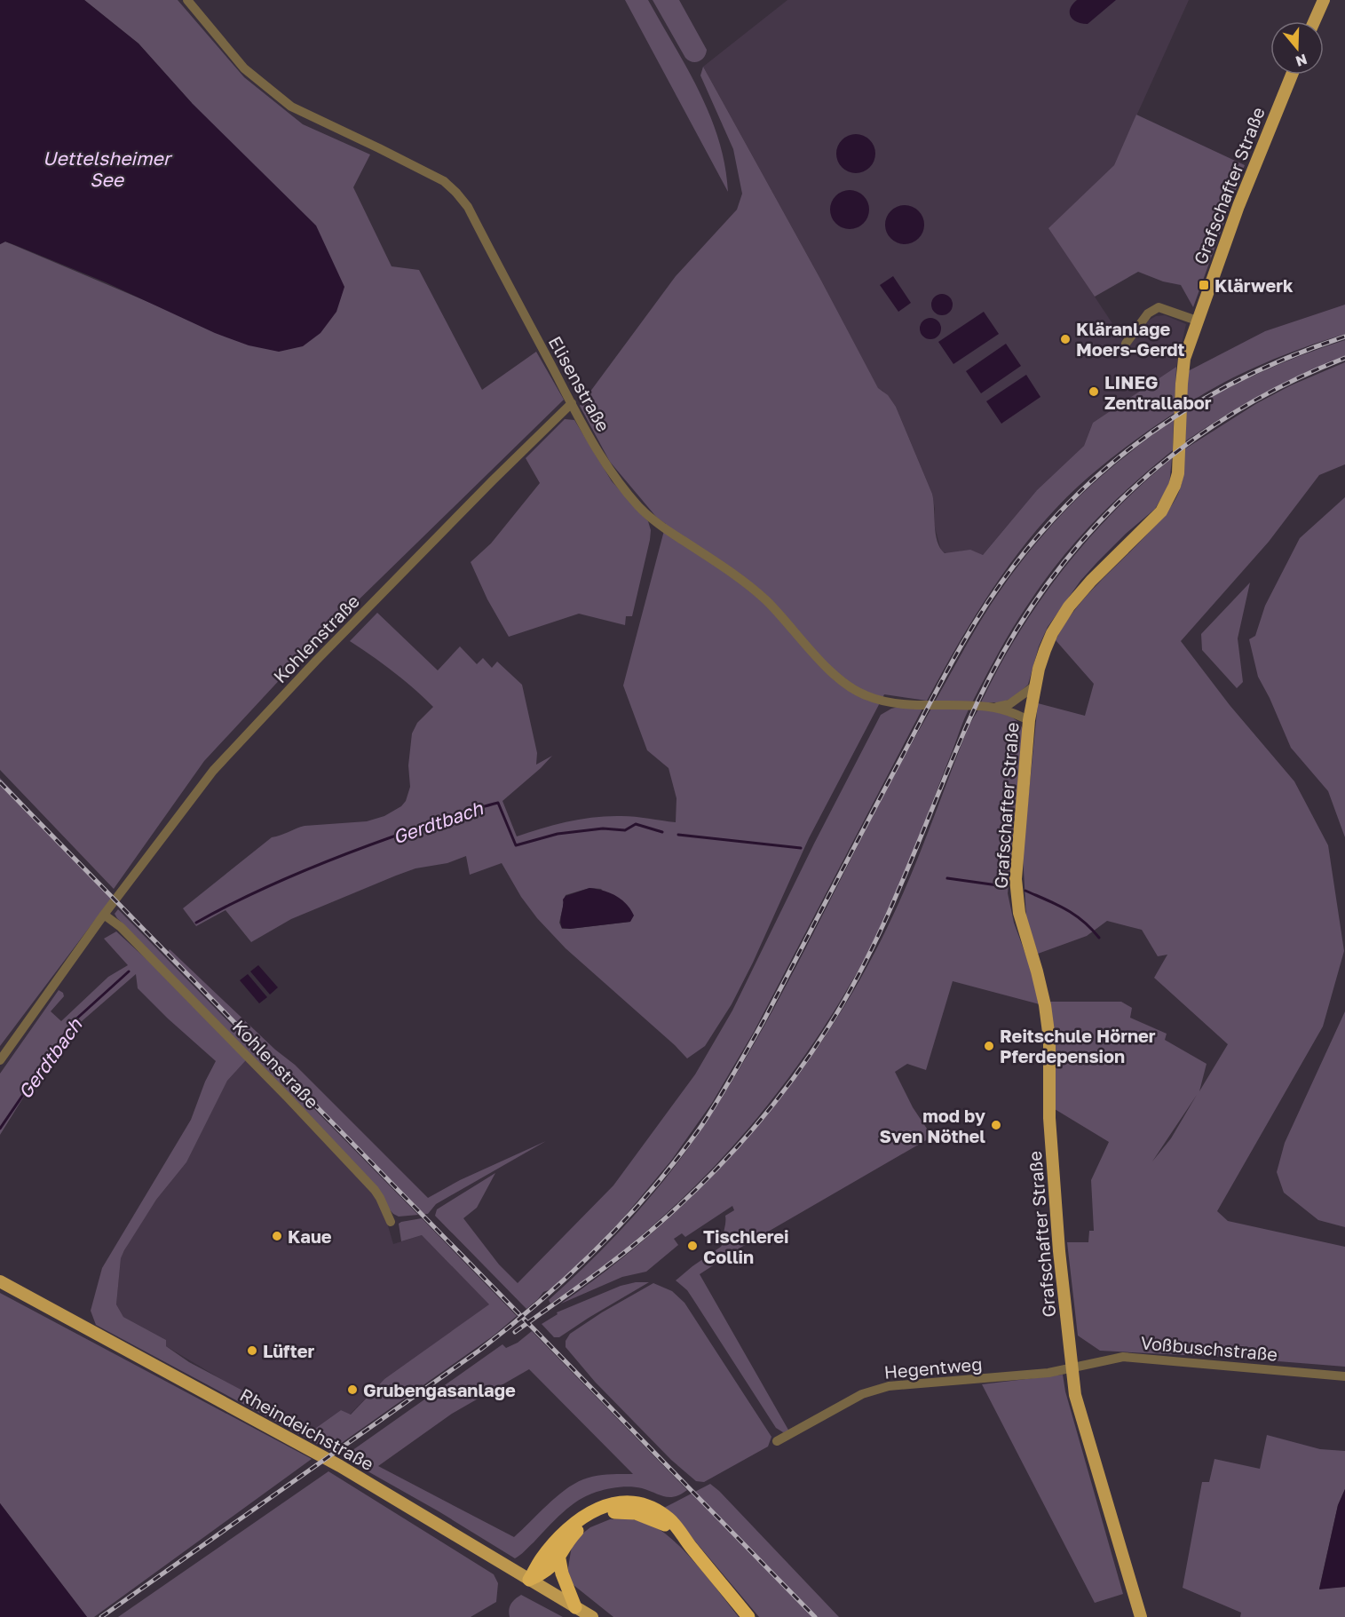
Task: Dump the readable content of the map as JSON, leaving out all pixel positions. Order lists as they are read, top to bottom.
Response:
{
  "streets": {
    "main road": ["Grafschafter Straße", "Rheindeichstraße"],
    "street": [
      "Elisenstraße",
      "Kohlenstraße",
      "Voßbuschstraße",
      "Hegentweg"
    ]
  },
  "crossings": [
    ["Grafschafter Straße", "Elisenstraße"],
    ["Grafschafter Straße", "Voßbuschstraße"],
    ["Grafschafter Straße", "Hegentweg"],
    ["Elisenstraße", "Kohlenstraße"],
    ["Voßbuschstraße", "Hegentweg"]
  ],
  "water": ["Uettelsheimer See", "Gerdtbach"],
  "places": {
    "transit": ["Klärwerk"],
    "other": [
      "Kläranlage Moers-Gerdt",
      "LINEG Zentrallabor",
      "Reitschule Hörner Pferdepension",
      "mod by Sven Nöthel",
      "Kaue",
      "Tischlerei Collin",
      "Lüfter",
      "Grubengasanlage"
    ]
  },
  "north": "bottom"
}
